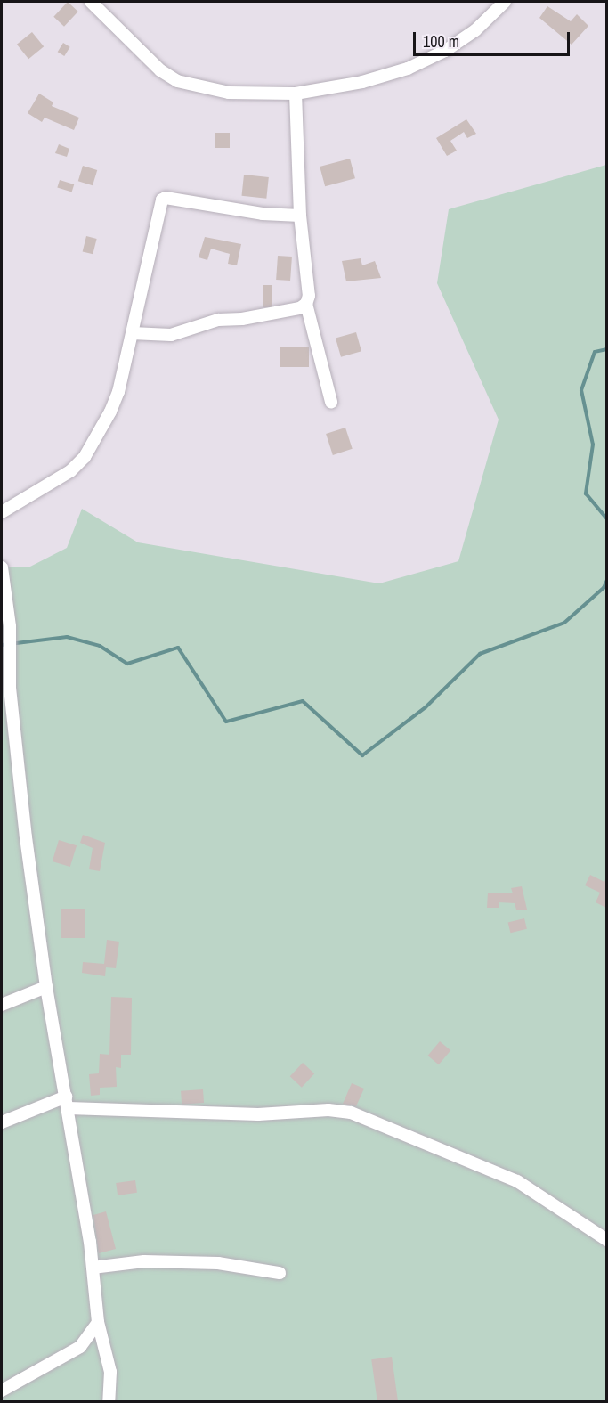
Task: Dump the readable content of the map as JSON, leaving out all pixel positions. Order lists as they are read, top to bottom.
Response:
{
  "scale_bar": "100 m"
}
